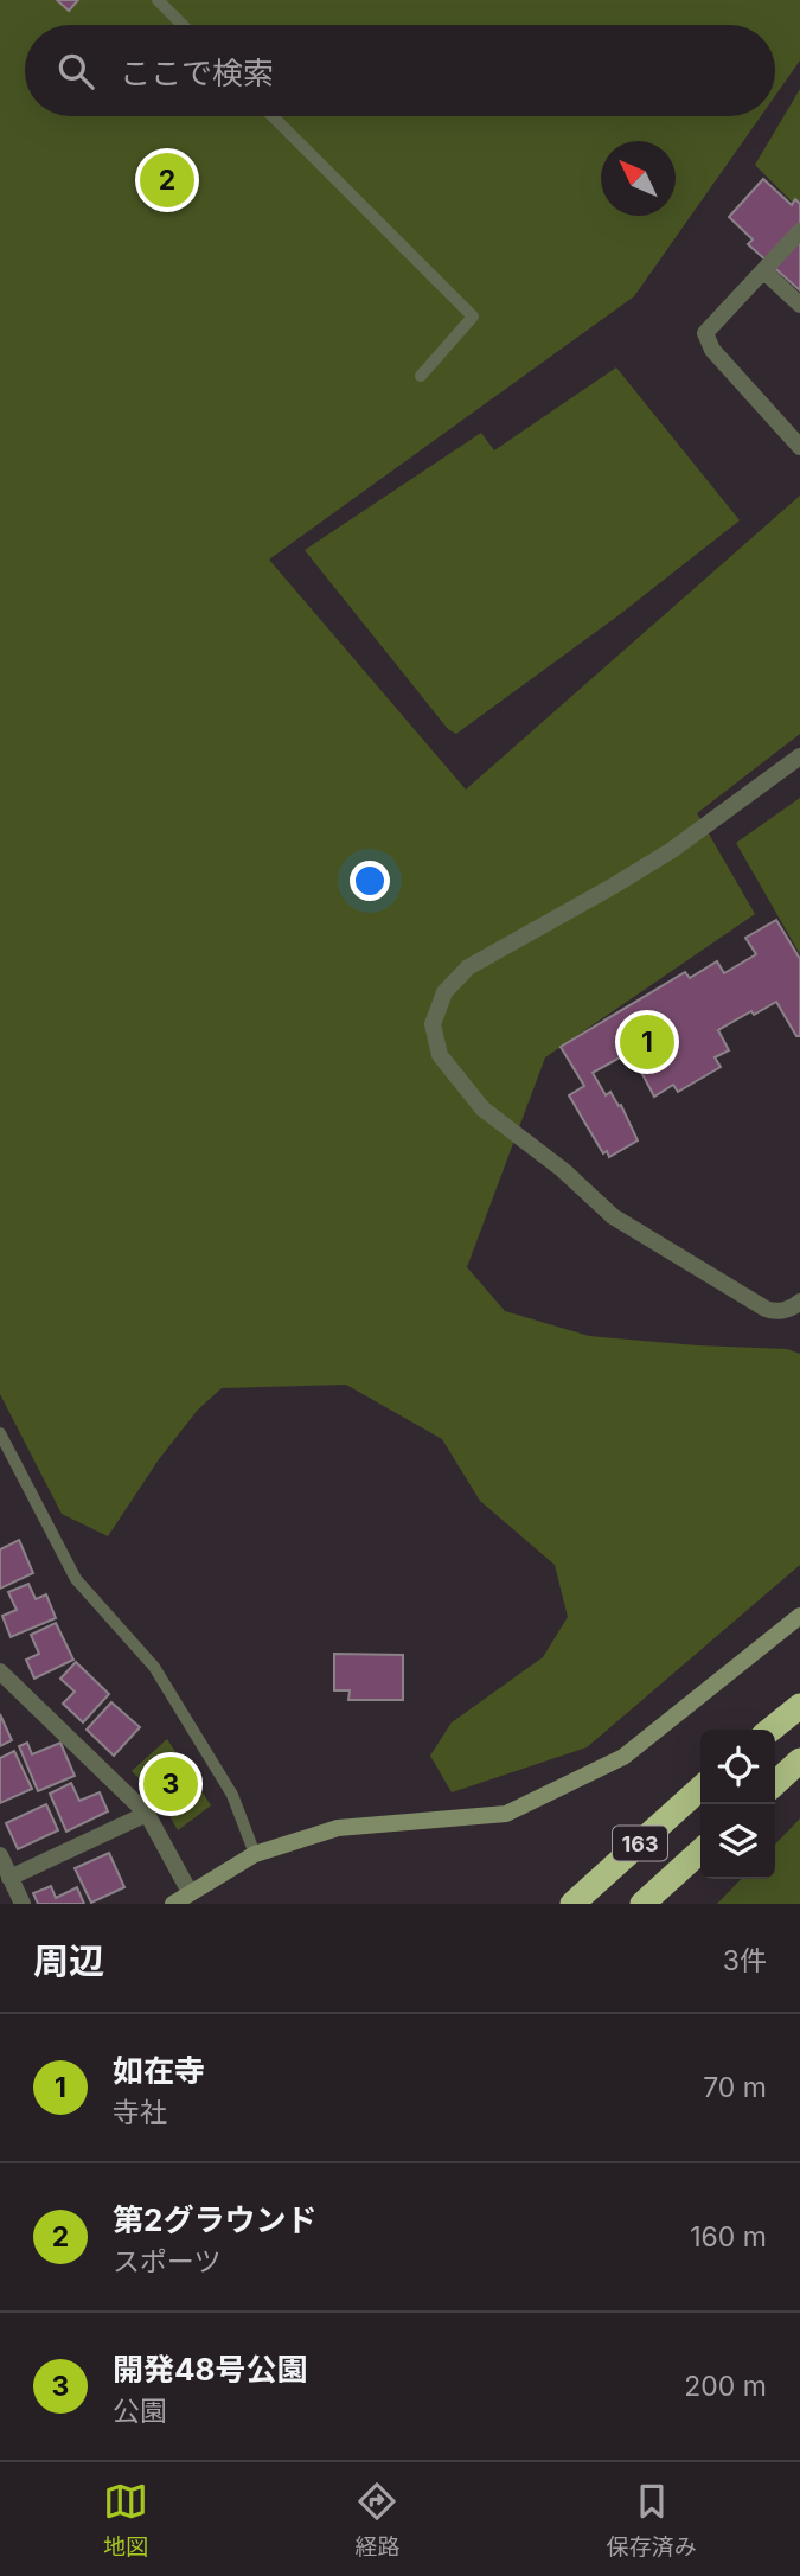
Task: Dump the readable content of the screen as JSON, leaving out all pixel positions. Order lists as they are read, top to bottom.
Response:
{
  "streets": {
    "highway": ["163"]
  },
  "north": "top left",
  "page": {
    "search": "ここで検索",
    "pins": ["2", "1", "3"],
    "heading": ["周辺", "3件"],
    "list": [
      {
        "mark": "1",
        "name": "如在寺",
        "note": "寺社",
        "value": "70 m"
      },
      {
        "mark": "2",
        "name": "第2グラウンド",
        "note": "スポーツ",
        "value": "160 m"
      },
      {
        "mark": "3",
        "name": "開発48号公園",
        "note": "公園",
        "value": "200 m"
      }
    ],
    "nav": ["地図", "経路", "保存済み"]
  }
}
